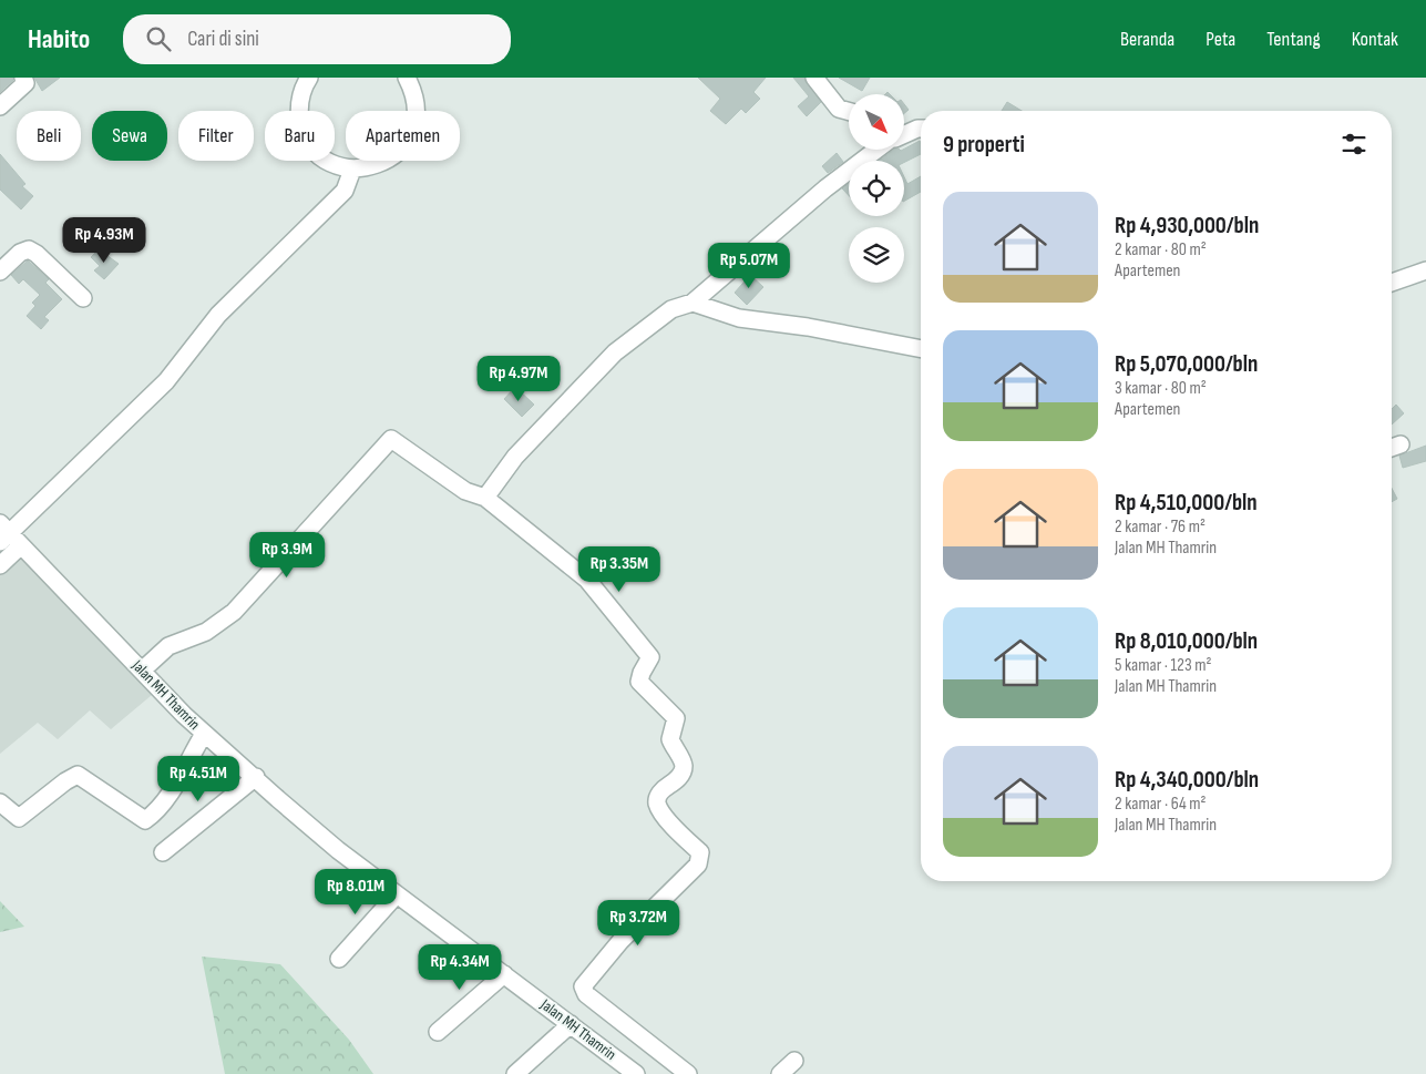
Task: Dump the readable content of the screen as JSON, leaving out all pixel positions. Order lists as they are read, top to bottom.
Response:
{
  "streets": {
    "street": ["Jalan MH Thamrin"]
  },
  "north": "bottom right",
  "page": {
    "header": "Habito",
    "search": "Cari di sini",
    "nav": [
      "Beranda",
      "Peta",
      "Tentang",
      "Kontak"
    ],
    "chip": [
      "Beli",
      "Sewa",
      "Filter",
      "Baru",
      "Apartemen"
    ],
    "heading": "9 properti",
    "list": [
      {
        "name": "Rp 4,930,000/bln",
        "note": "2 kamar · 80 m² · Apartemen"
      },
      {
        "name": "Rp 5,070,000/bln",
        "note": "3 kamar · 80 m² · Apartemen"
      },
      {
        "name": "Rp 4,510,000/bln",
        "note": "2 kamar · 76 m² · Jalan MH Thamrin"
      },
      {
        "name": "Rp 8,010,000/bln",
        "note": "5 kamar · 123 m² · Jalan MH Thamrin"
      },
      {
        "name": "Rp 4,340,000/bln",
        "note": "2 kamar · 64 m² · Jalan MH Thamrin"
      }
    ],
    "price": [
      "Rp 4.93M",
      "Rp 5.07M",
      "Rp 4.97M",
      "Rp 3.9M",
      "Rp 3.35M",
      "Rp 4.51M",
      "Rp 8.01M",
      "Rp 3.72M",
      "Rp 4.34M"
    ]
  }
}
